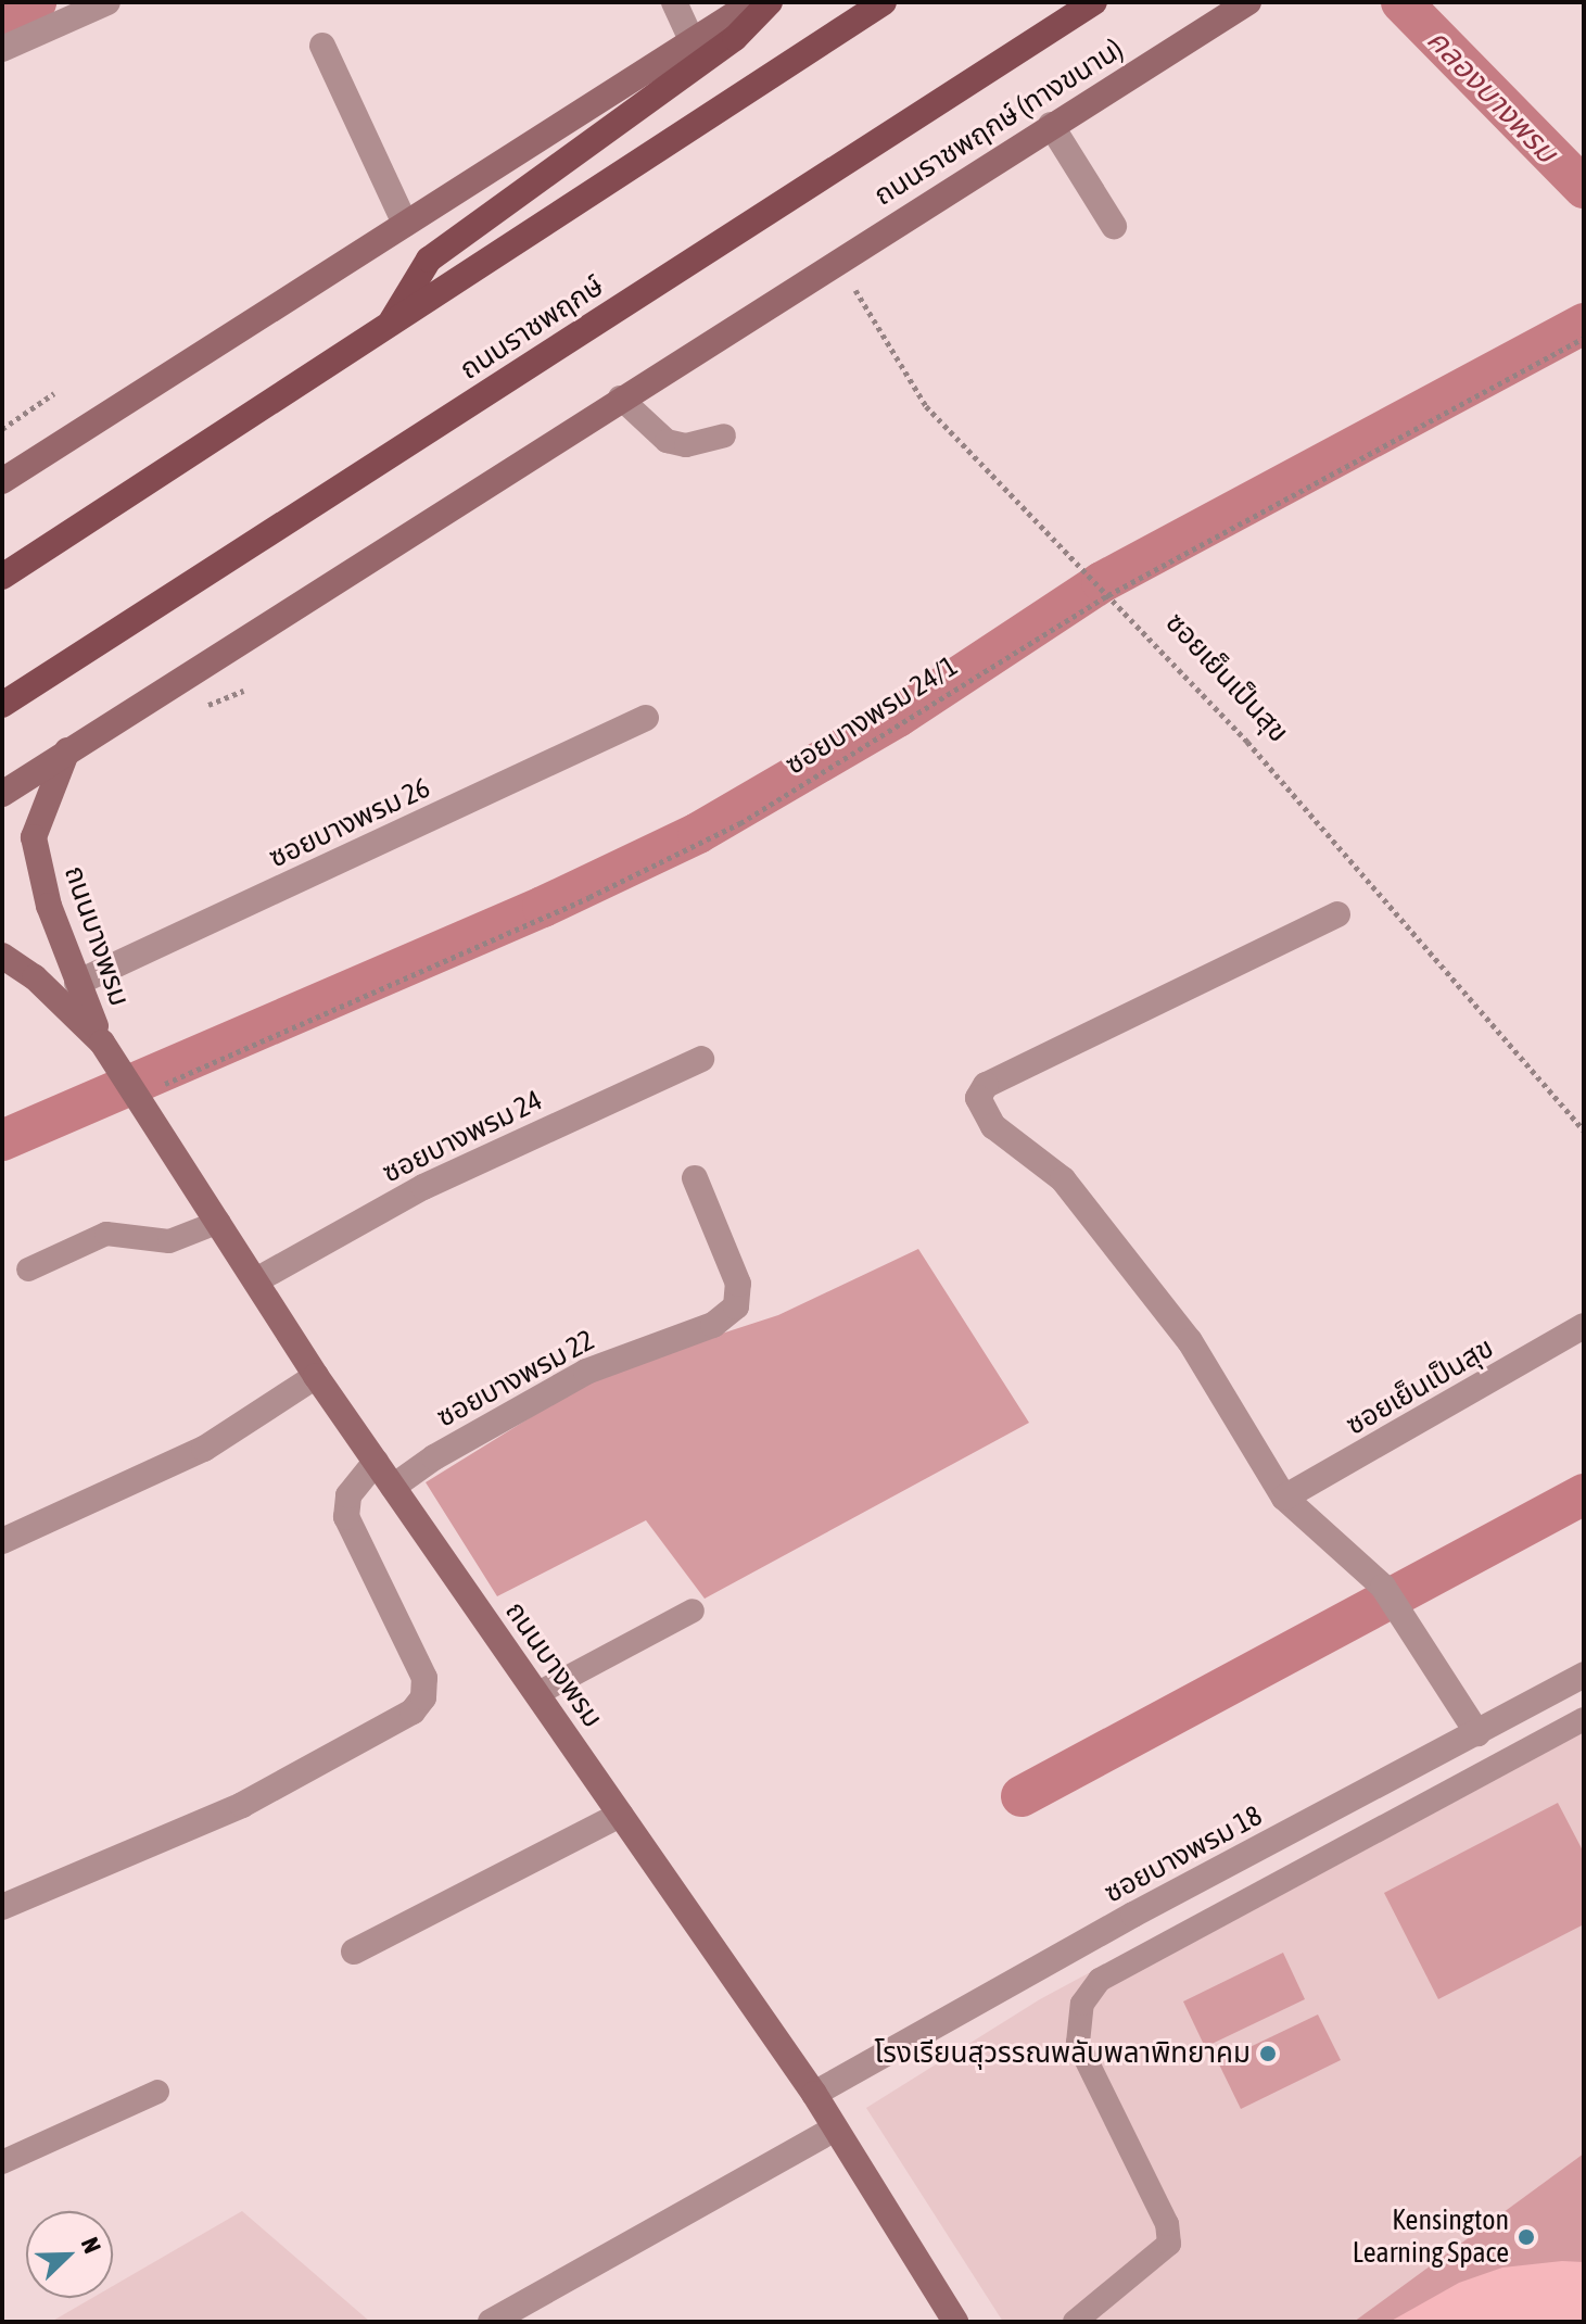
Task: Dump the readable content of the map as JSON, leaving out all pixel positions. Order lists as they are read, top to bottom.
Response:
{
  "streets": {
    "main road": ["ถนนราชพฤกษ์ (ทางขนาน)", "ถนนราชพฤกษ์", "ถนนบางพรม"],
    "street": [
      "ซอยเย็นเป็นสุข",
      "ซอยบางพรม 26",
      "ซอยบางพรม 24",
      "ซอยบางพรม 22",
      "ซอยบางพรม 18"
    ],
    "path": ["ซอยบางพรม 24/1"]
  },
  "crossings": [
    ["ถนนราชพฤกษ์ (ทางขนาน)", "ซอยเย็นเป็นสุข"],
    ["ซอยเย็นเป็นสุข", "ซอยบางพรม 24/1"],
    ["ซอยบางพรม 24/1", "ถนนบางพรม"],
    ["ซอยบางพรม 26", "ถนนบางพรม"],
    ["ถนนบางพรม", "ซอยบางพรม 24"],
    ["ถนนบางพรม", "ซอยบางพรม 22"],
    ["ถนนบางพรม", "ซอยบางพรม 18"]
  ],
  "water": ["คลองบางพรม"],
  "places": ["โรงเรียนสุวรรณพลับพลาพิทยาคม", "Kensington Learning Space"],
  "north": "top right"
}
